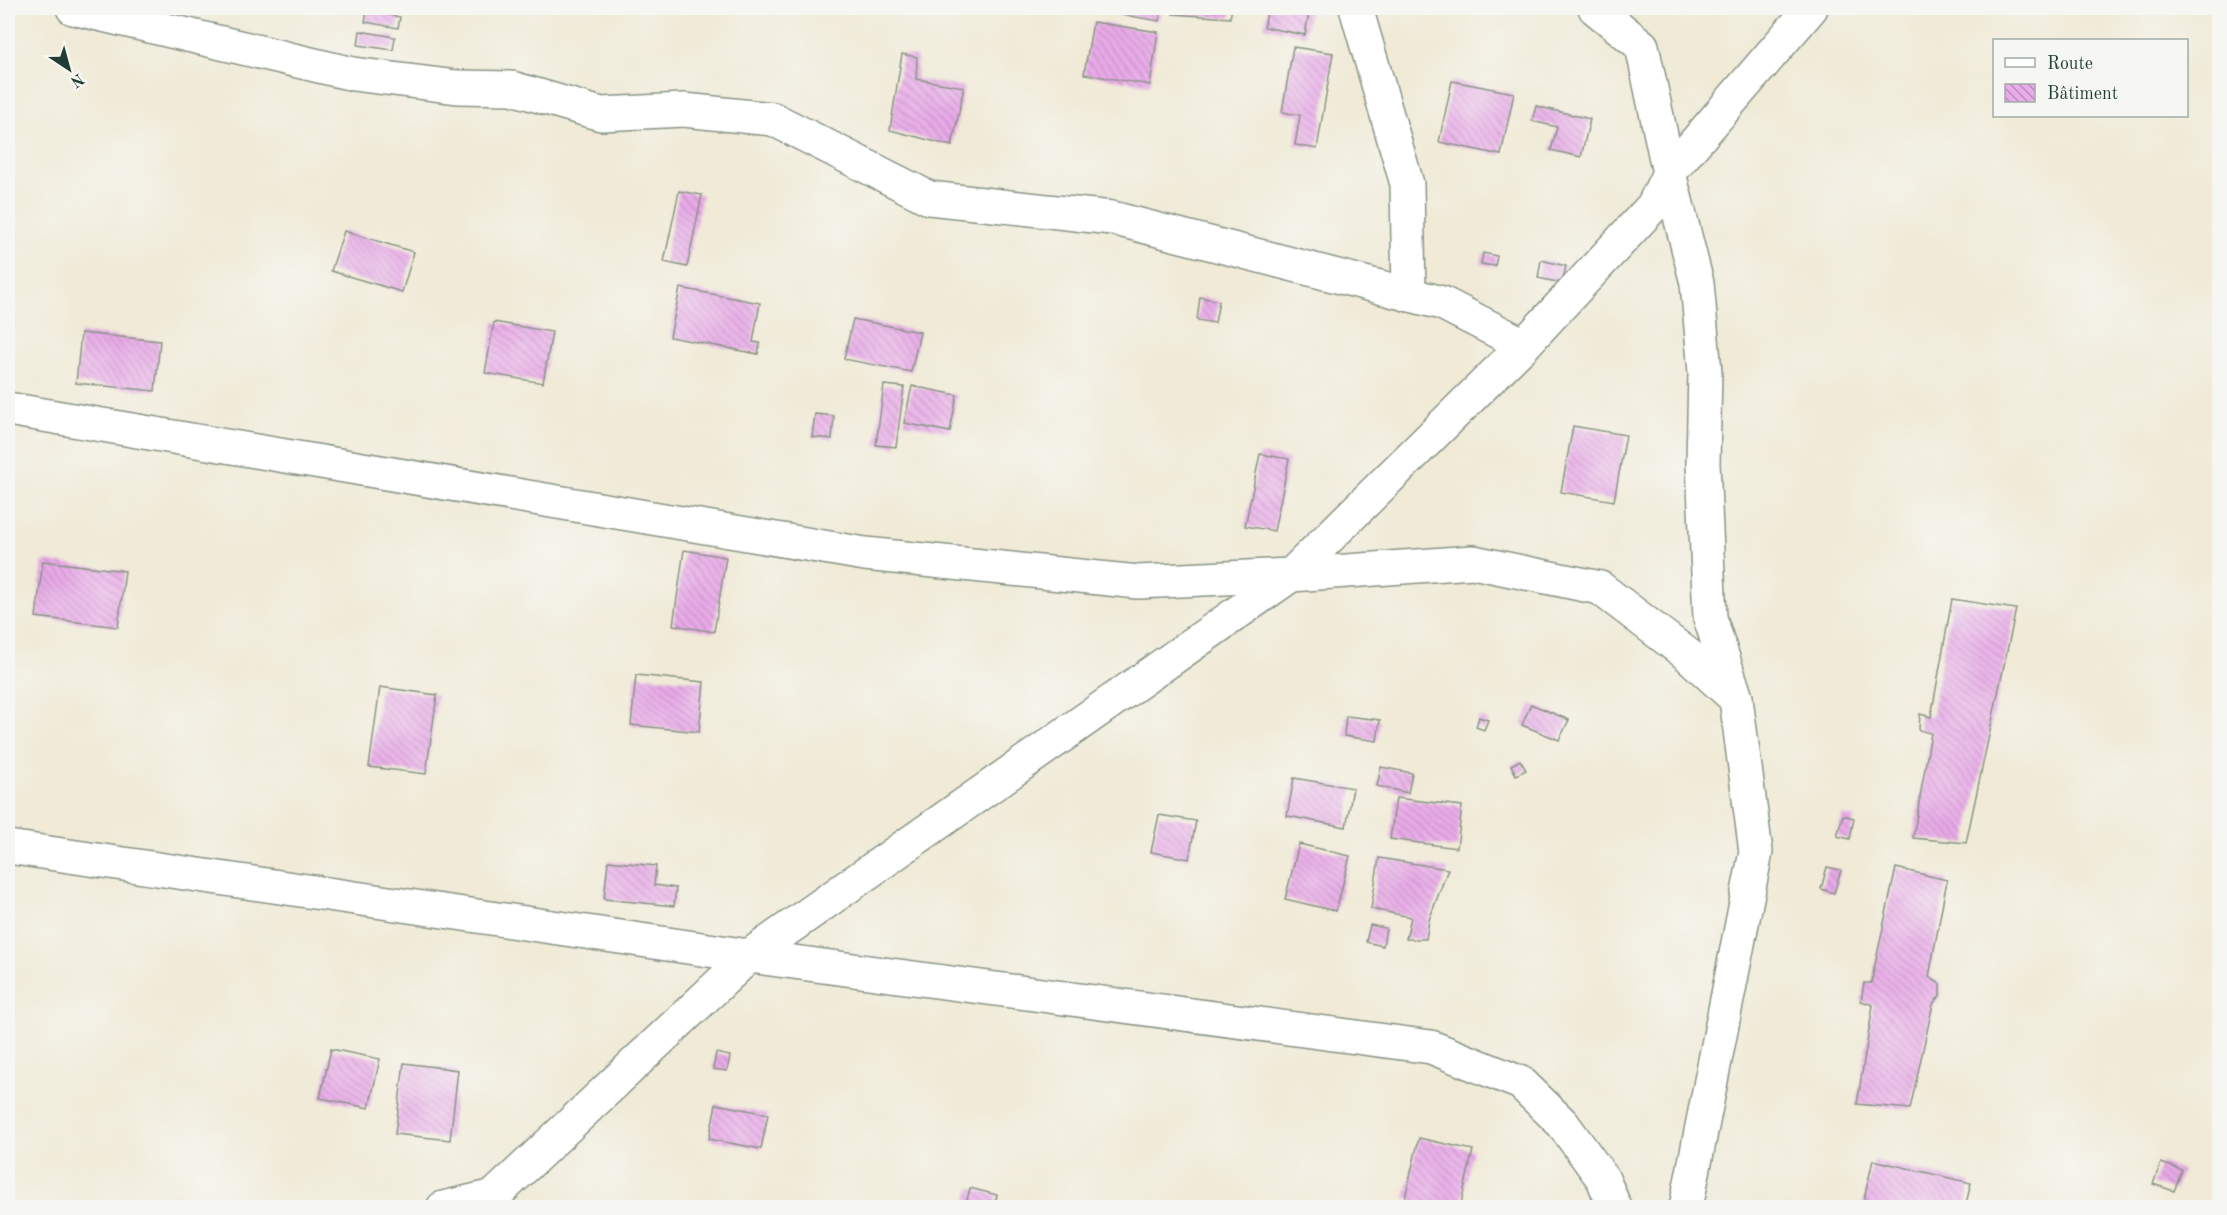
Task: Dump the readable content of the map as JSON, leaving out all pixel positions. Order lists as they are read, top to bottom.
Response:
{
  "legend": ["Route", "Bâtiment"],
  "north": "bottom right"
}
